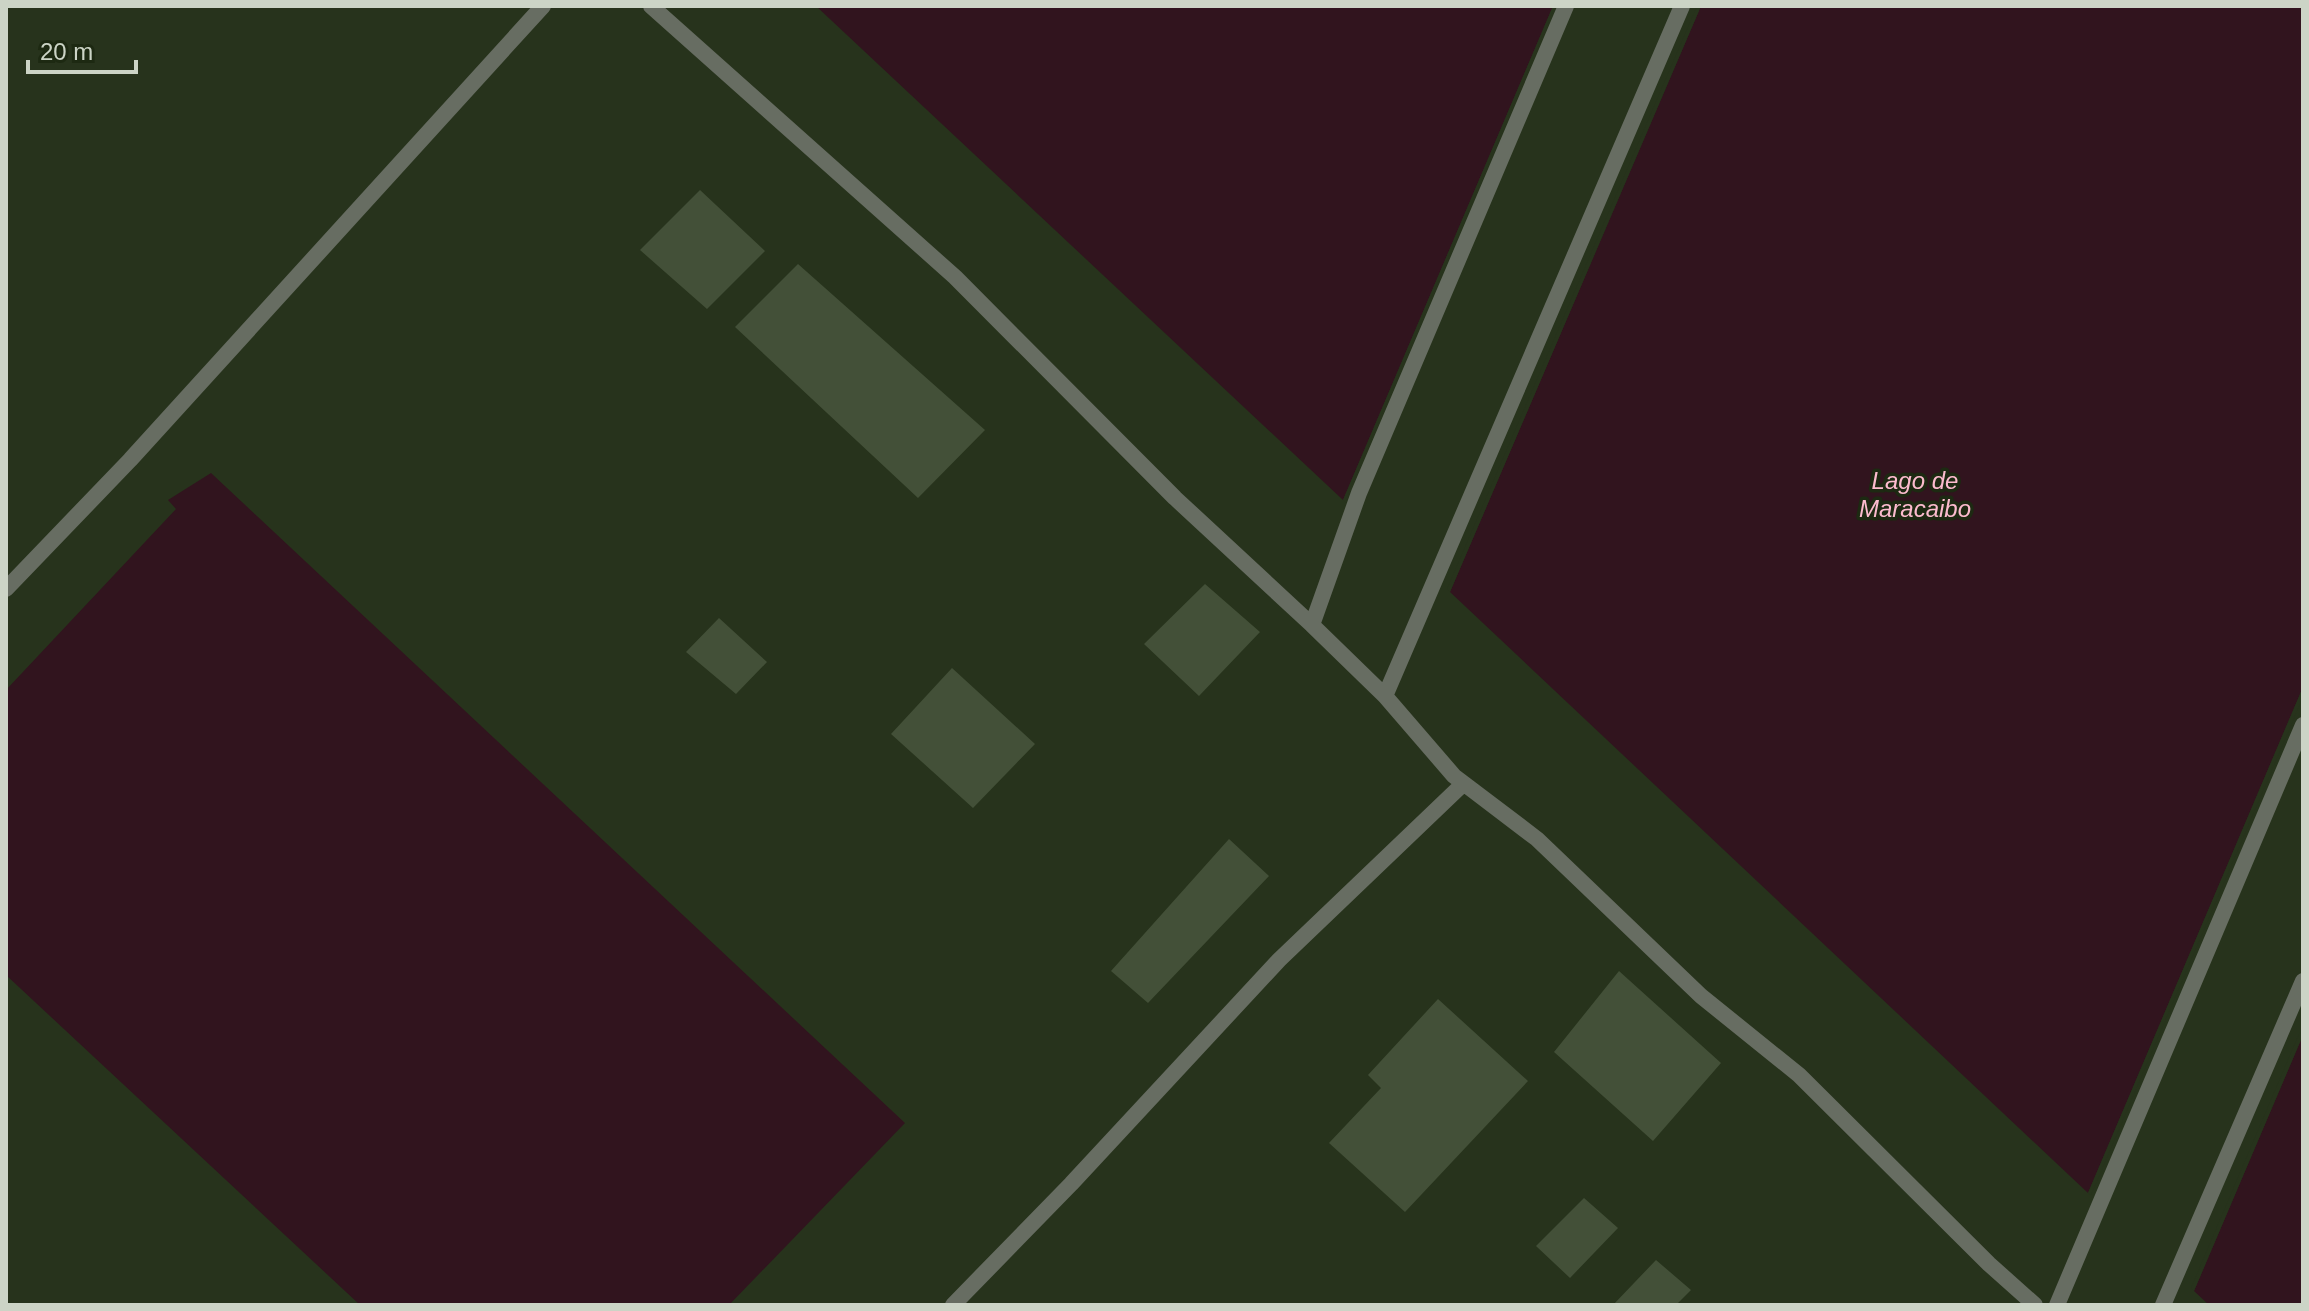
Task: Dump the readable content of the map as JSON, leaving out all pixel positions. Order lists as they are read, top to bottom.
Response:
{
  "water": ["Lago de Maracaibo"],
  "scale_bar": "20 m"
}
